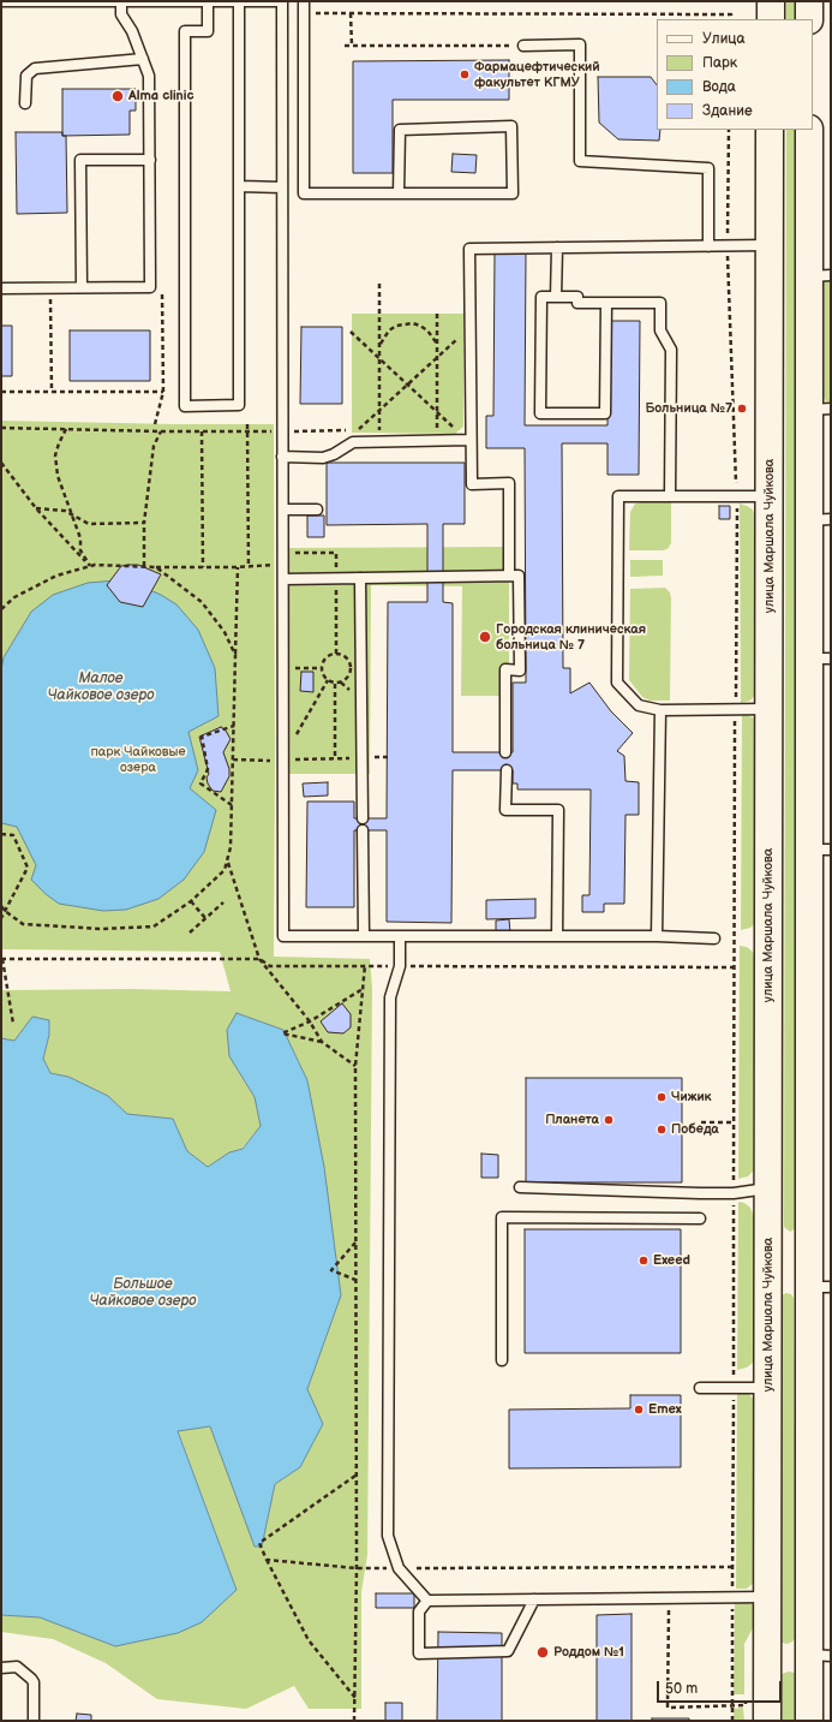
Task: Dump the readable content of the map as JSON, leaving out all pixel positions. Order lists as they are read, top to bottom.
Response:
{
  "streets": {
    "main road": ["улица Маршала Чуйкова"]
  },
  "water": ["Малое Чайковое озеро", "Большое Чайковое озеро"],
  "parks": ["парк Чайковые озера"],
  "places": [
    "Фармацефтический факультет КГМУ",
    "Alma clinic",
    "Больница №7",
    "Городская клиническая больница № 7",
    "Чижик",
    "Планета",
    "Победа",
    "Exeed",
    "Emex",
    "Роддом №1"
  ],
  "legend": [
    "Улица",
    "Парк",
    "Вода",
    "Здание"
  ],
  "scale_bar": "50 m"
}
